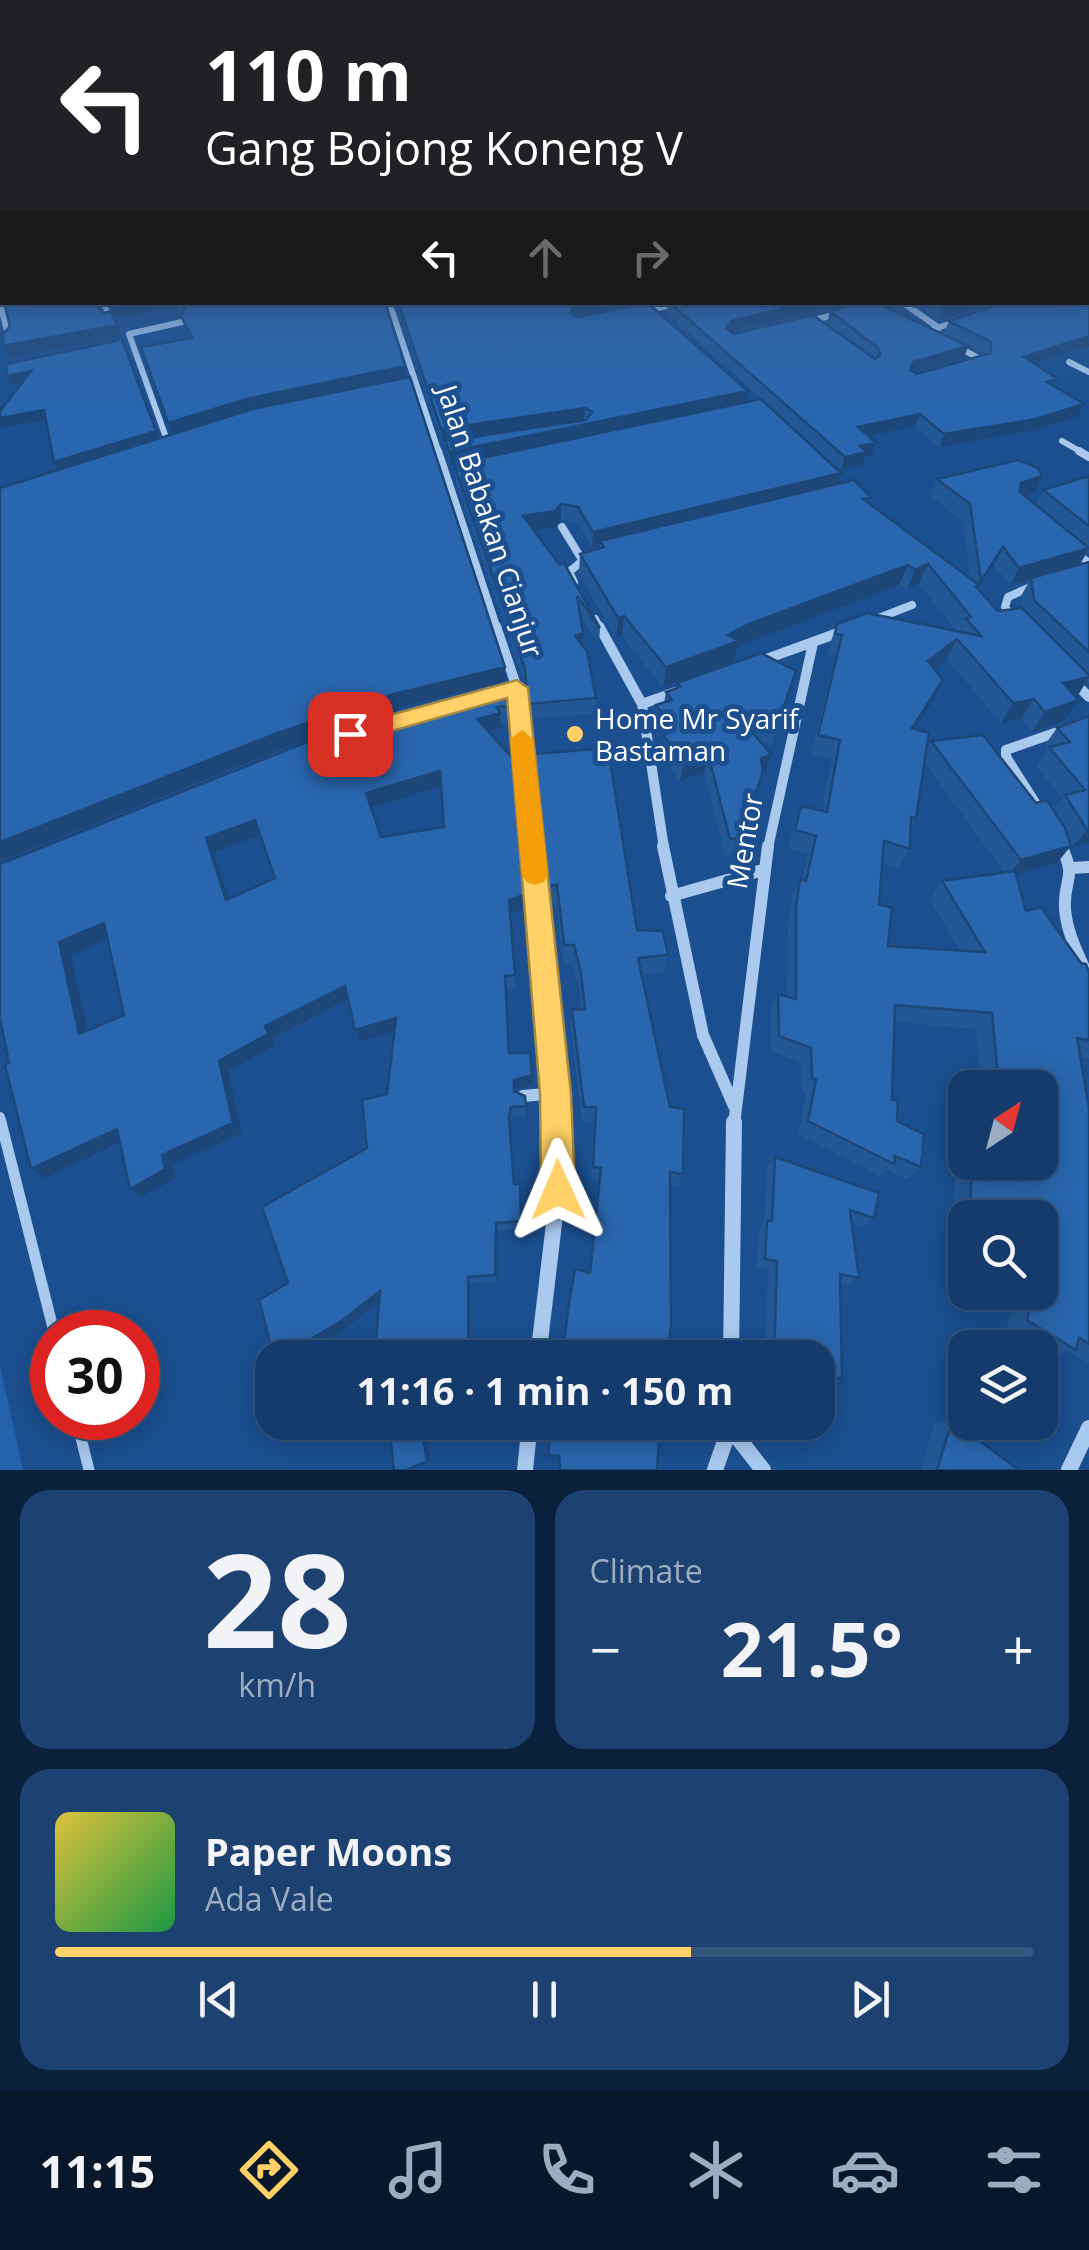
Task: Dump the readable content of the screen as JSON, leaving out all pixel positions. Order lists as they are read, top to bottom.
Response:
{
  "streets": {
    "street": ["Jalan Babakan Cianjur", "Mentor"]
  },
  "places": ["Home Mr Syarif Bastaman"],
  "north": "top right",
  "page": {
    "turn": ["110 m", "Gang Bojong Koneng V"],
    "limit": "30",
    "trip": "11:16 · 1 min · 150 m",
    "tile": [
      ["28", "km/h"],
      "Climate"
    ],
    "heat": ["−", "21.5°", "+"],
    "song": ["Paper Moons", "Ada Vale"],
    "tabs": "11:15"
  }
}
